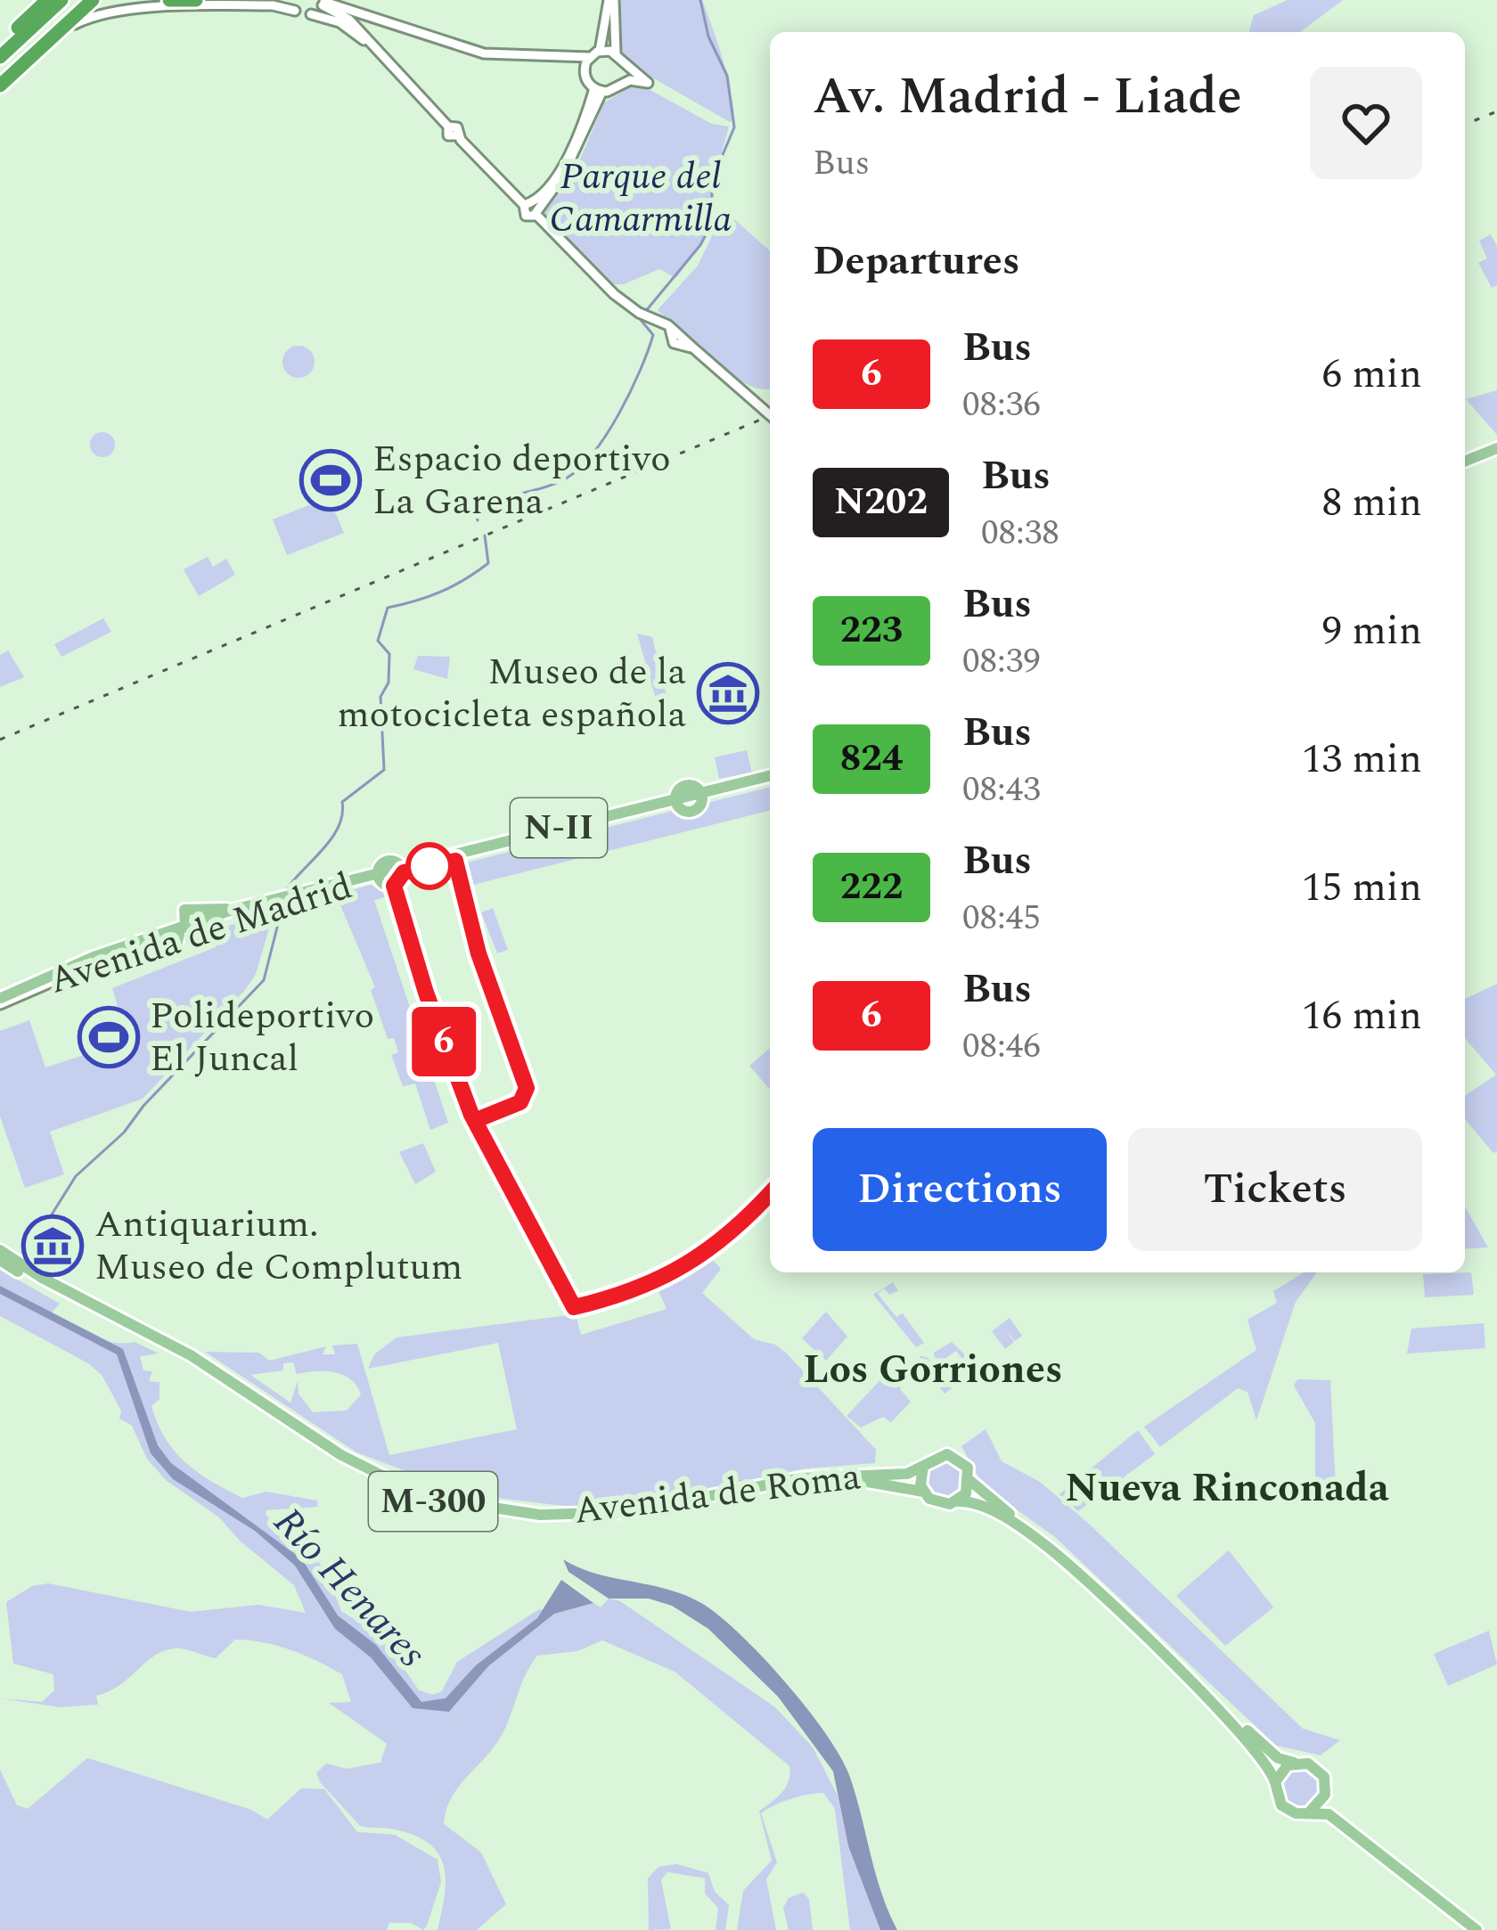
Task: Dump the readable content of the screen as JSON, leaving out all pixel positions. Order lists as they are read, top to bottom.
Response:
{
  "streets": {
    "main road": [
      "N-II",
      "Avenida de Madrid",
      "Avenida de Roma",
      "M-300"
    ]
  },
  "crossings": [
    ["Avenida de Roma", "M-300"]
  ],
  "districts": ["Los Gorriones", "Nueva Rinconada"],
  "water": ["Río Henares"],
  "parks": ["Parque del Camarmilla"],
  "places": {
    "sports": ["Espacio deportivo La Garena", "Polideportivo El Juncal"],
    "museum": ["Museo de la motocicleta española", "Antiquarium. Museo de Complutum"]
  },
  "lines": ["bus line 6"],
  "page": {
    "on_map": "6",
    "heading": [
      ["Av. Madrid - Liade", "Bus"],
      "Departures"
    ],
    "list": [
      {
        "mark": "6",
        "name": "Bus",
        "note": "08:36",
        "value": "6 min"
      },
      {
        "mark": "N202",
        "name": "Bus",
        "note": "08:38",
        "value": "8 min"
      },
      {
        "mark": "223",
        "name": "Bus",
        "note": "08:39",
        "value": "9 min"
      },
      {
        "mark": "824",
        "name": "Bus",
        "note": "08:43",
        "value": "13 min"
      },
      {
        "mark": "222",
        "name": "Bus",
        "note": "08:45",
        "value": "15 min"
      },
      {
        "mark": "6",
        "name": "Bus",
        "note": "08:46",
        "value": "16 min"
      }
    ],
    "buttons": ["Directions", "Tickets"]
  }
}
